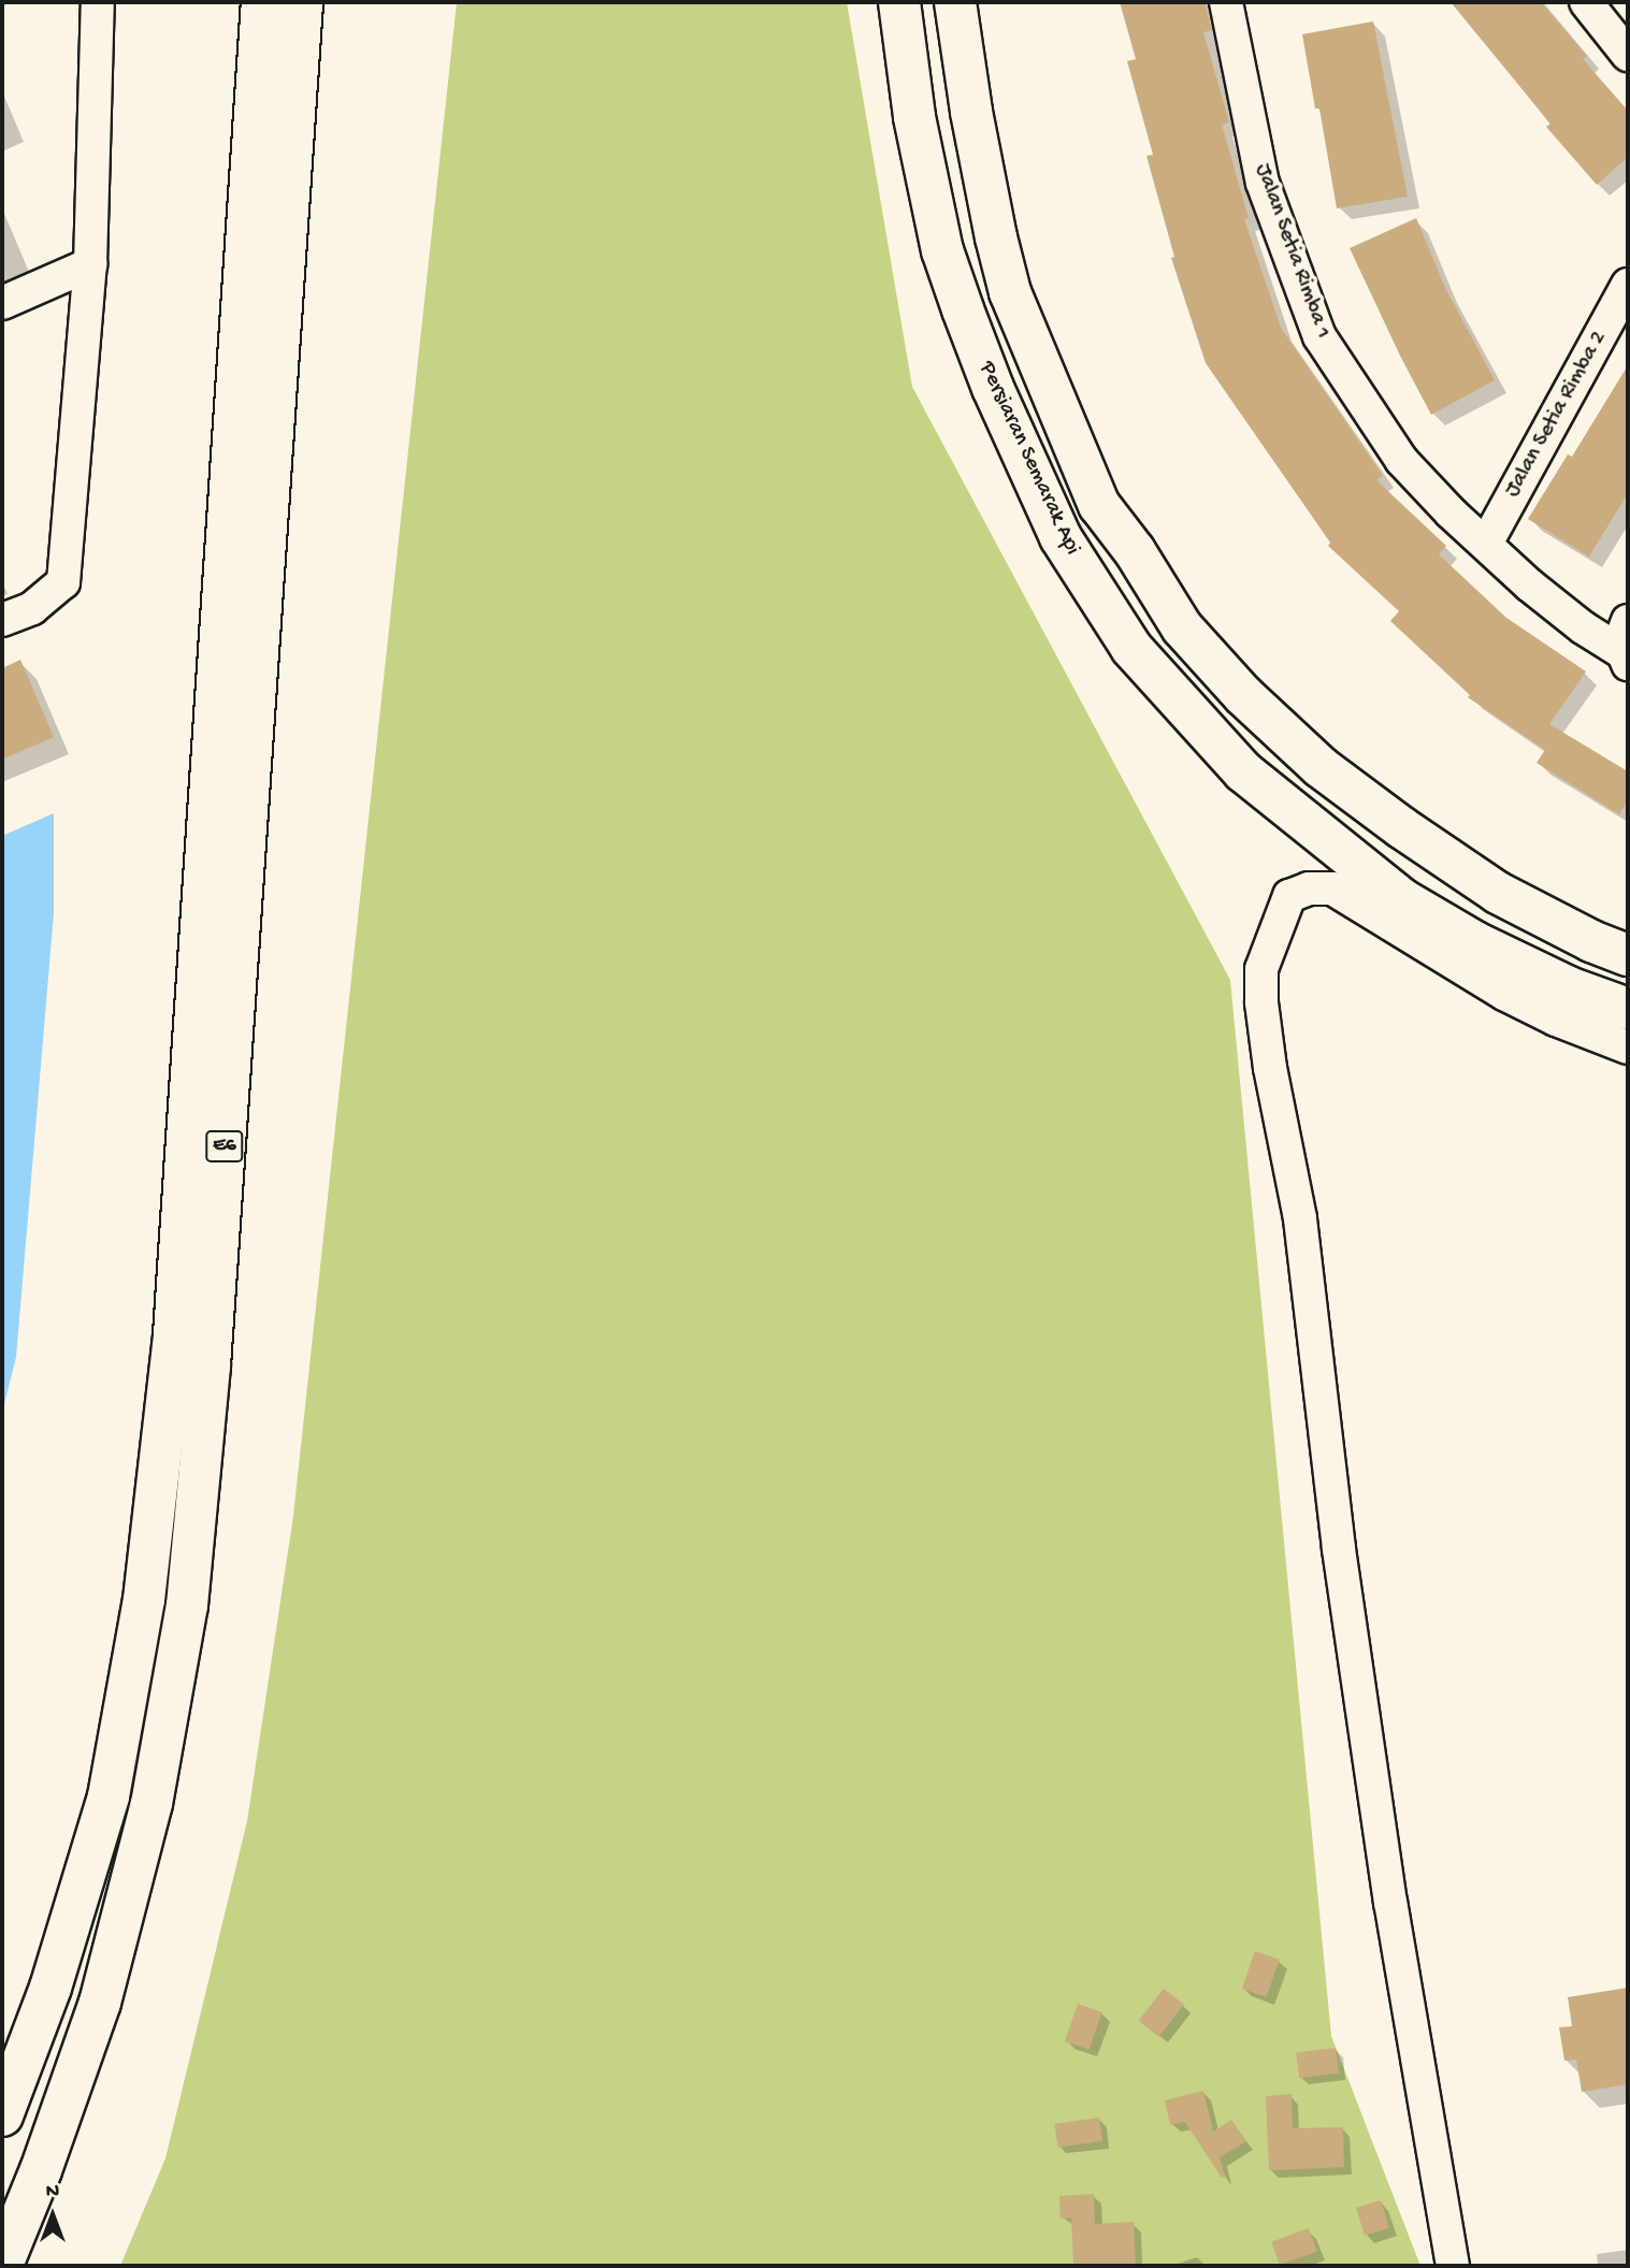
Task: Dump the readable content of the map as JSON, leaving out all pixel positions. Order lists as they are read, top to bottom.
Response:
{
  "streets": {
    "main road": ["Persiaran Semarak Api", "E6"],
    "street": ["Jalan Setia Rimba 1", "Jalan Setia Rimba 2"]
  },
  "crossings": [
    ["Jalan Setia Rimba 1", "Jalan Setia Rimba 2"]
  ],
  "north": "top"
}
